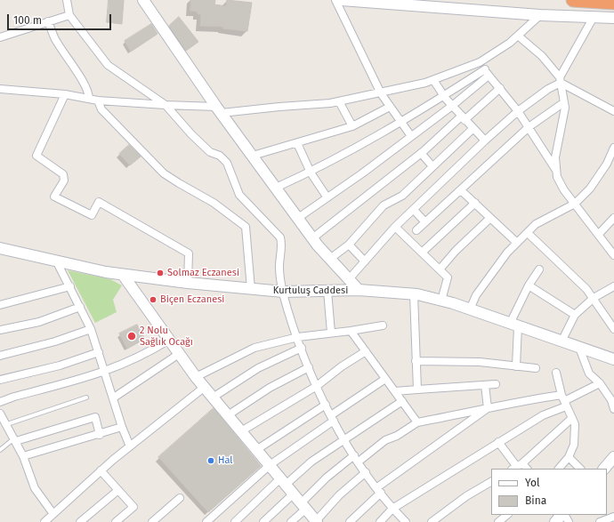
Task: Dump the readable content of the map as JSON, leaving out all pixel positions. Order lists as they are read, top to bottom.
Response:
{
  "streets": {
    "street": ["Kurtuluş Caddesi"]
  },
  "places": [
    "Solmaz Eczanesi",
    "Biçen Eczanesi",
    "2 Nolu Sağlık Ocağı",
    "Hal"
  ],
  "legend": ["Yol", "Bina"],
  "scale_bar": "100 m"
}
